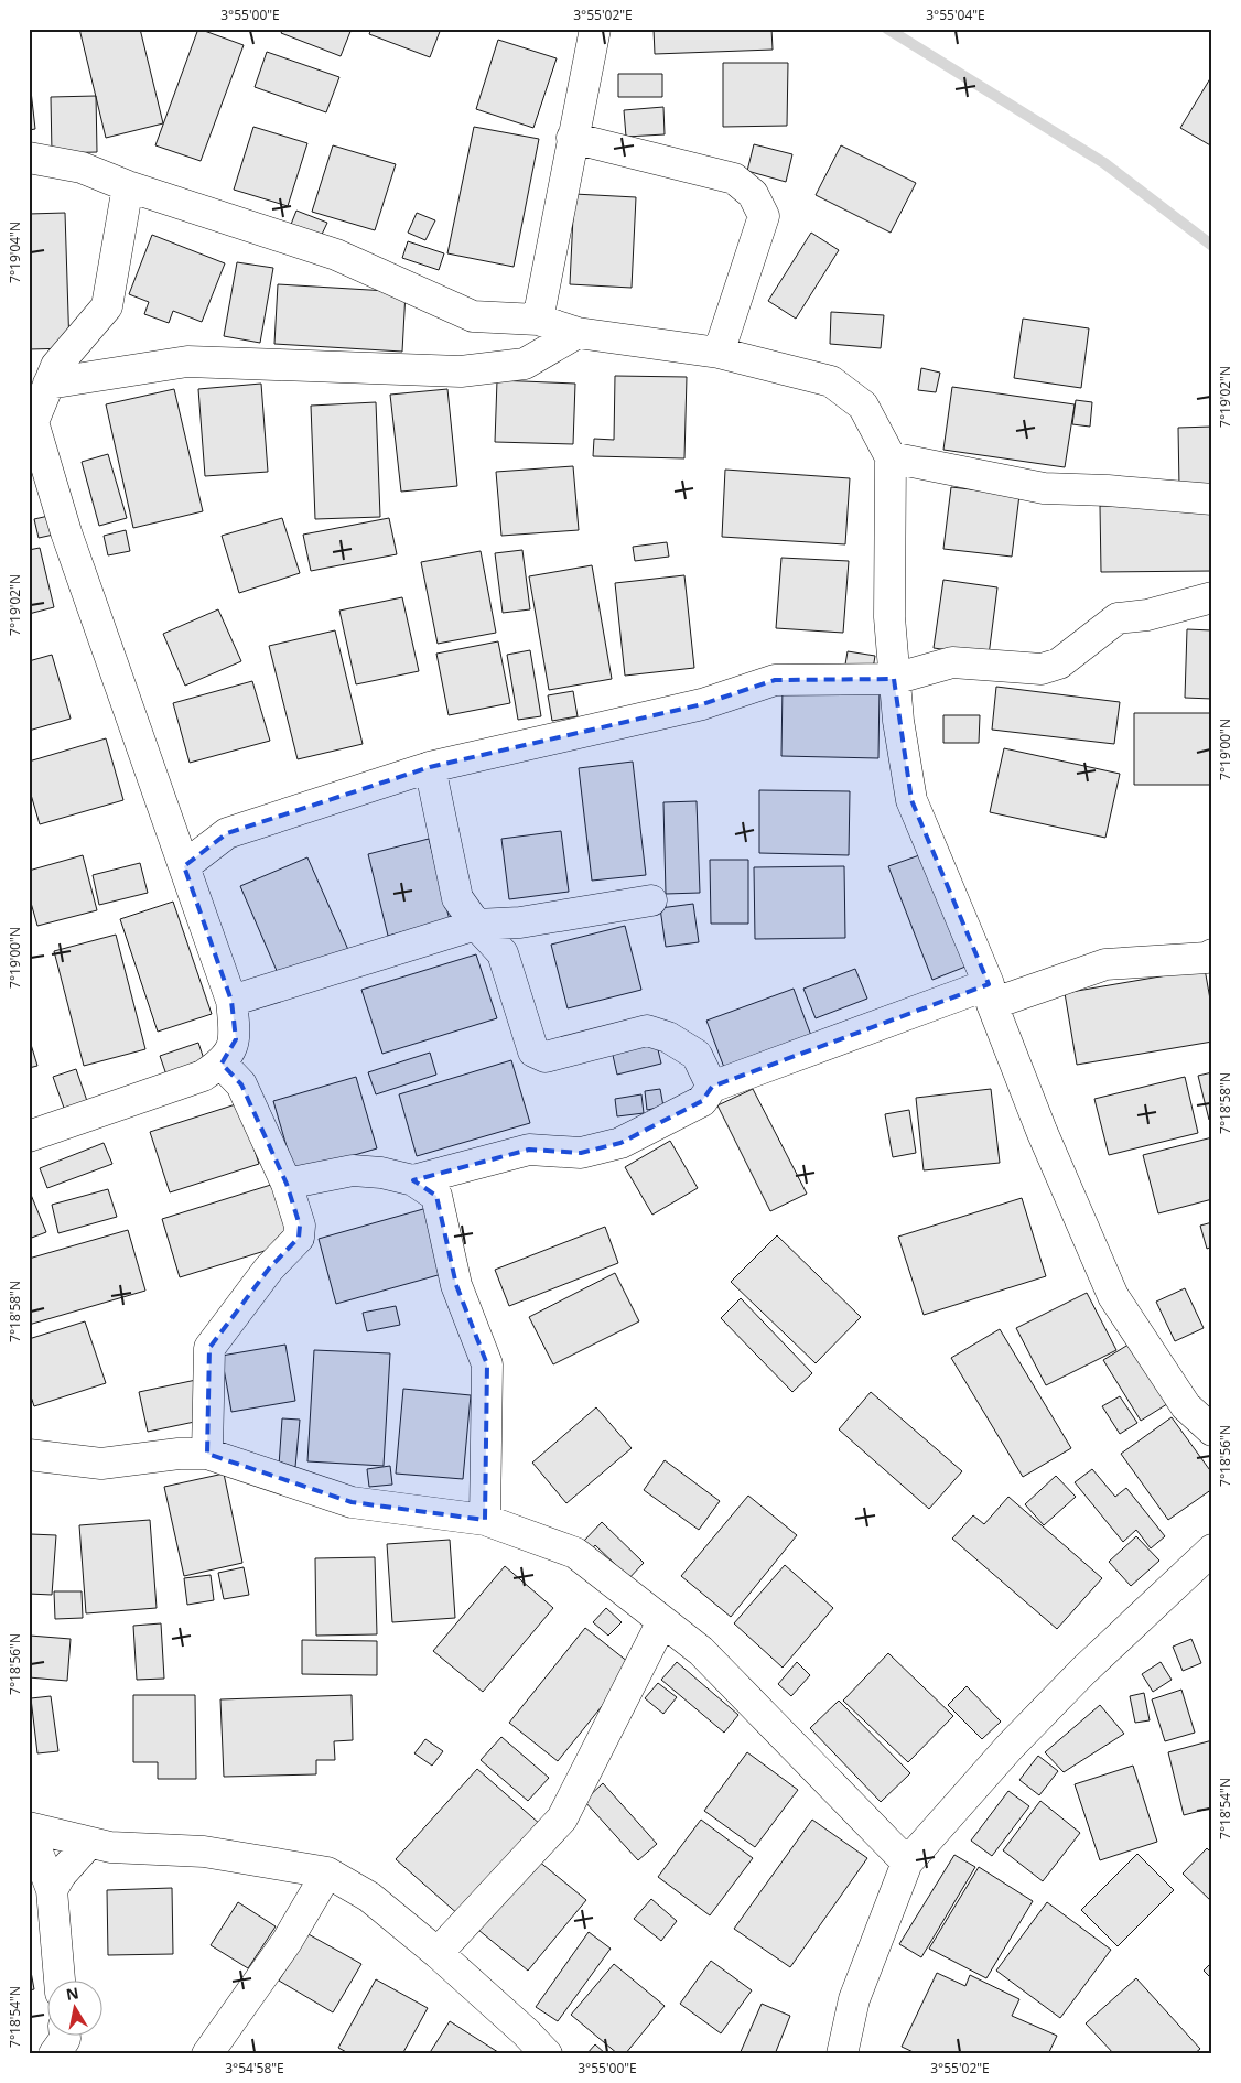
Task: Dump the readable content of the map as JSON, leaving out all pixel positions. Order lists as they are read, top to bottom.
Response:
{
  "north": "top",
  "coordinates": [
    "3°55'00\"E",
    "3°55'02\"E",
    "3°55'04\"E",
    "7°19'04\"N",
    "7°19'02\"N",
    "7°19'00\"N",
    "7°18'58\"N",
    "7°18'56\"N",
    "7°18'54\"N",
    "3°54'58\"E"
  ]
}
